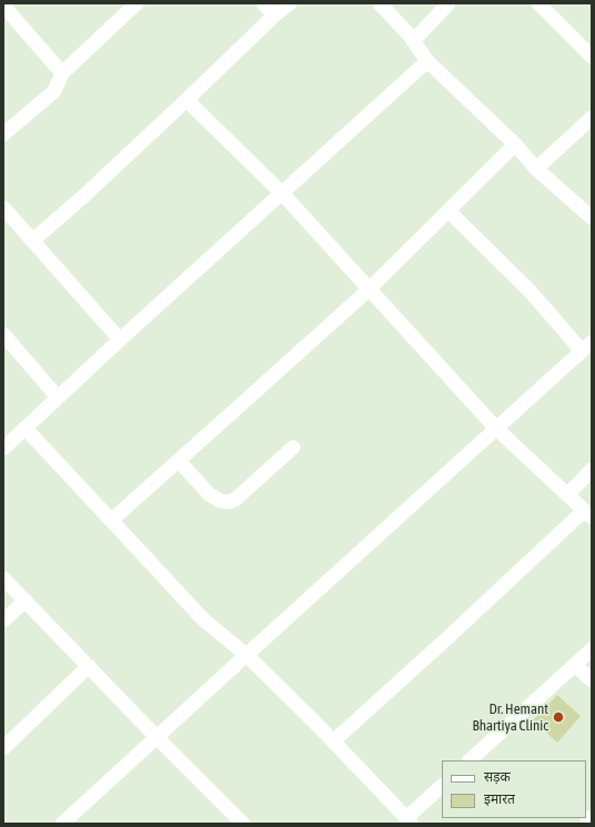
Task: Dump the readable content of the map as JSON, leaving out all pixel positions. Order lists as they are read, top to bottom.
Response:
{
  "places": ["Dr. Hemant Bhartiya Clinic"],
  "legend": ["सड़क", "इमारत"]
}
